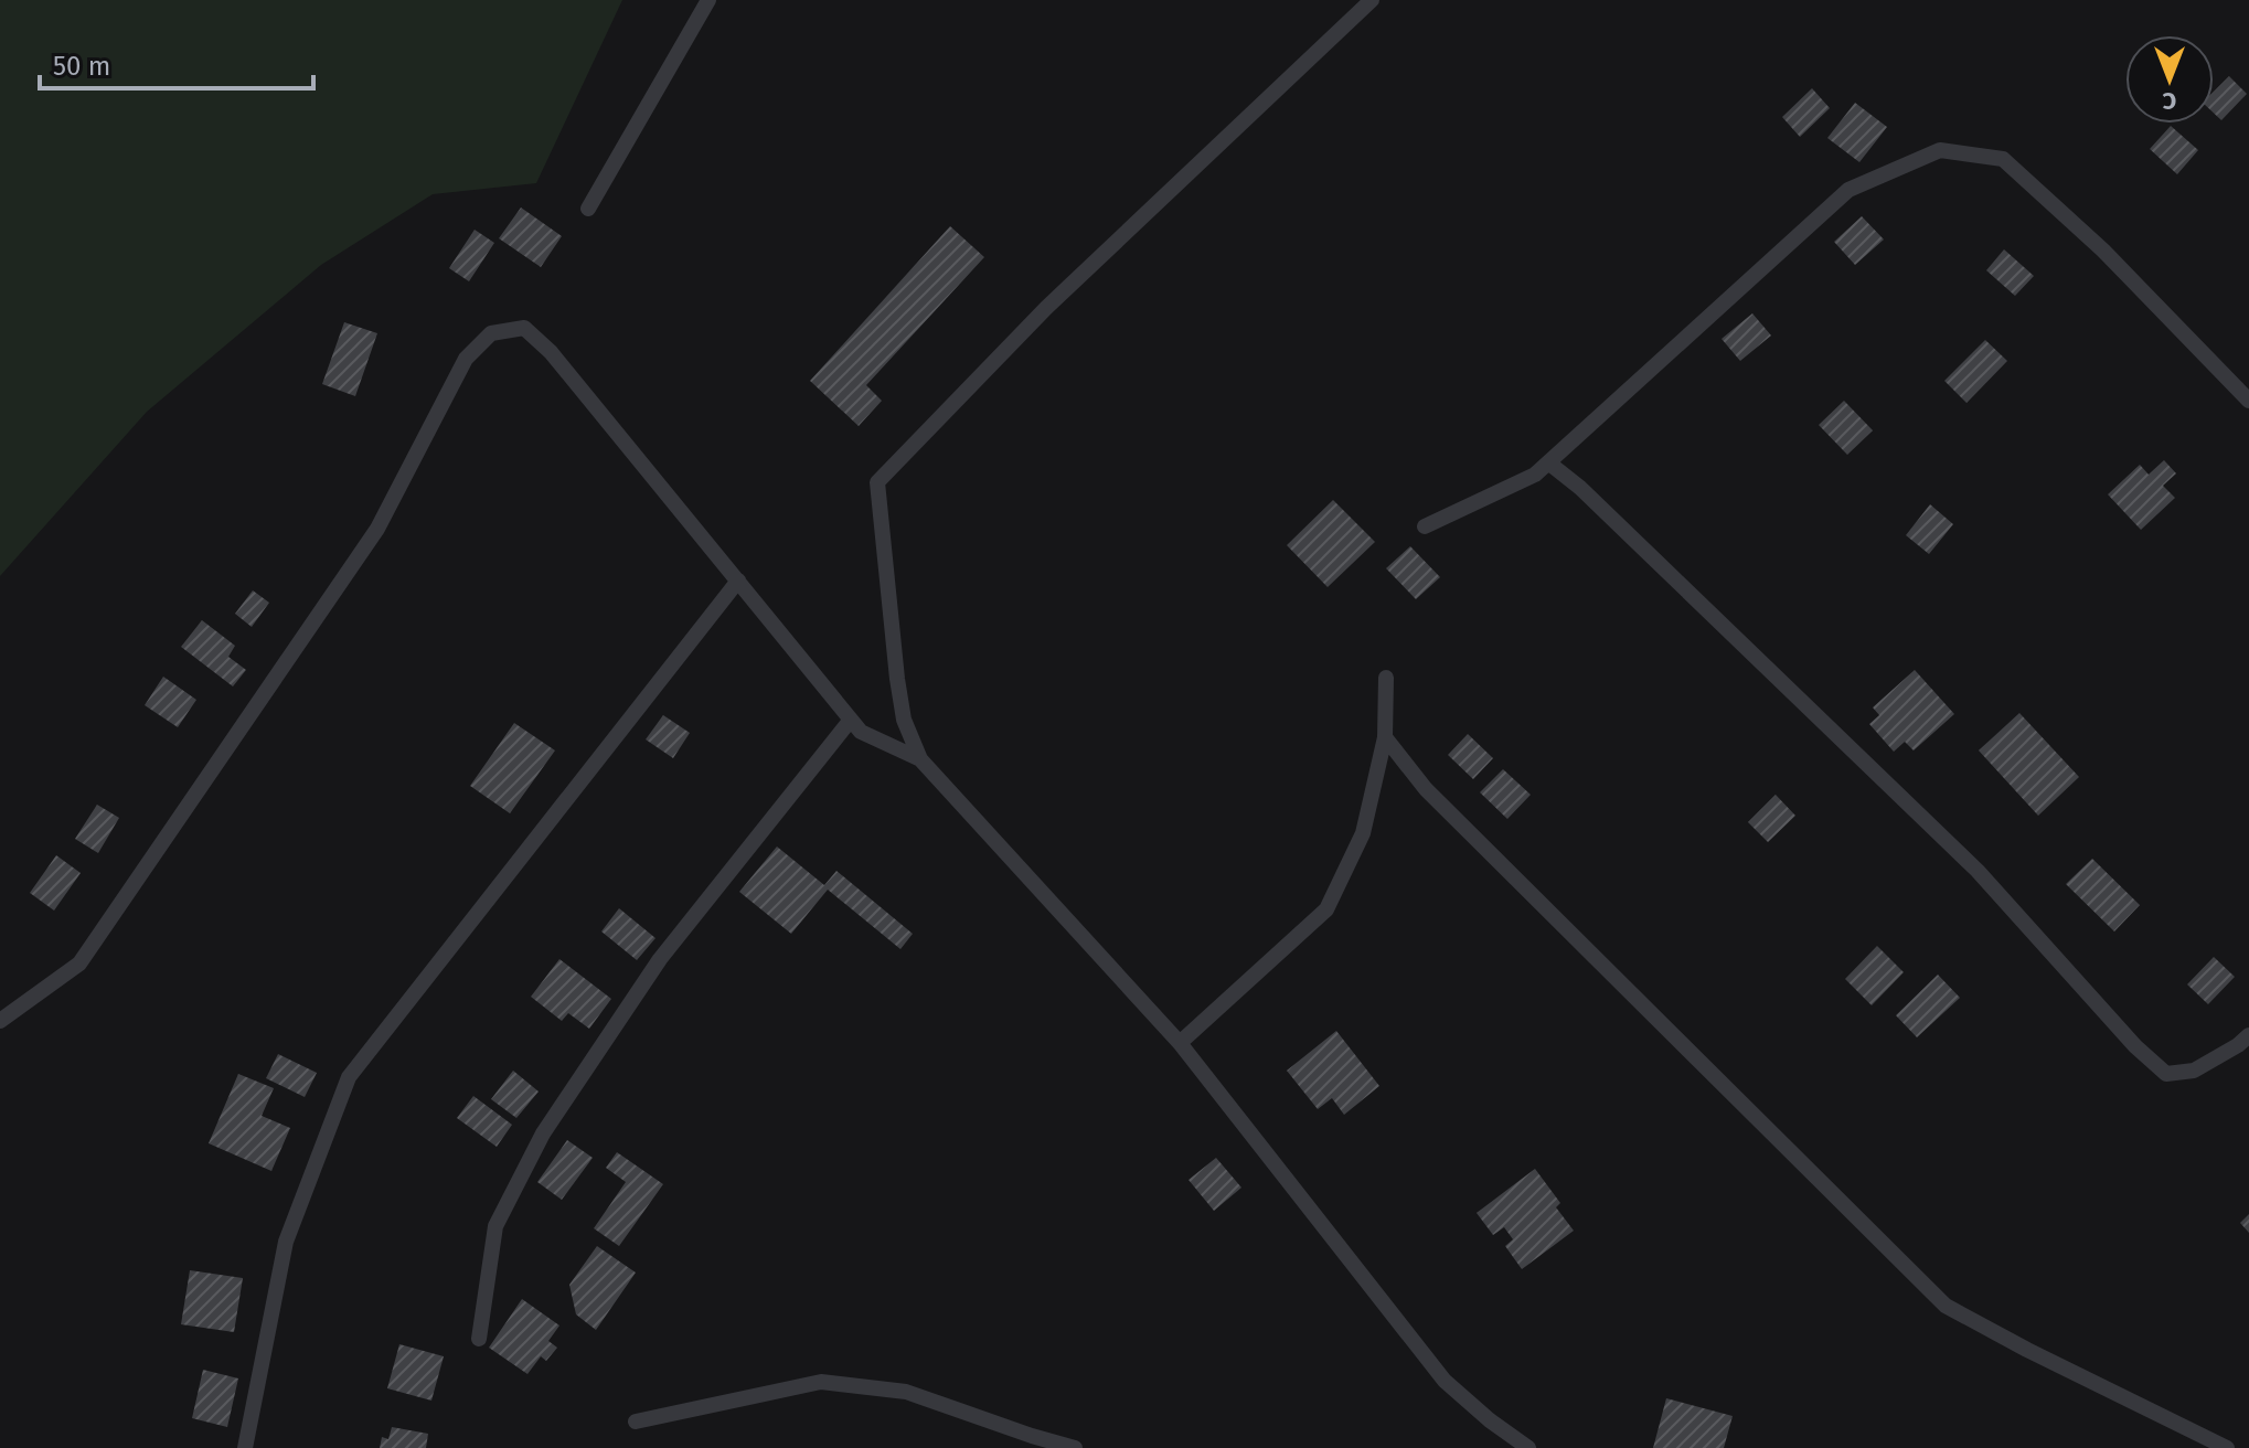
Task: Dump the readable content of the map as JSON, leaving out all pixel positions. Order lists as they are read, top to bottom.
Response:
{
  "scale_bar": "50 m",
  "north": "bottom"
}
